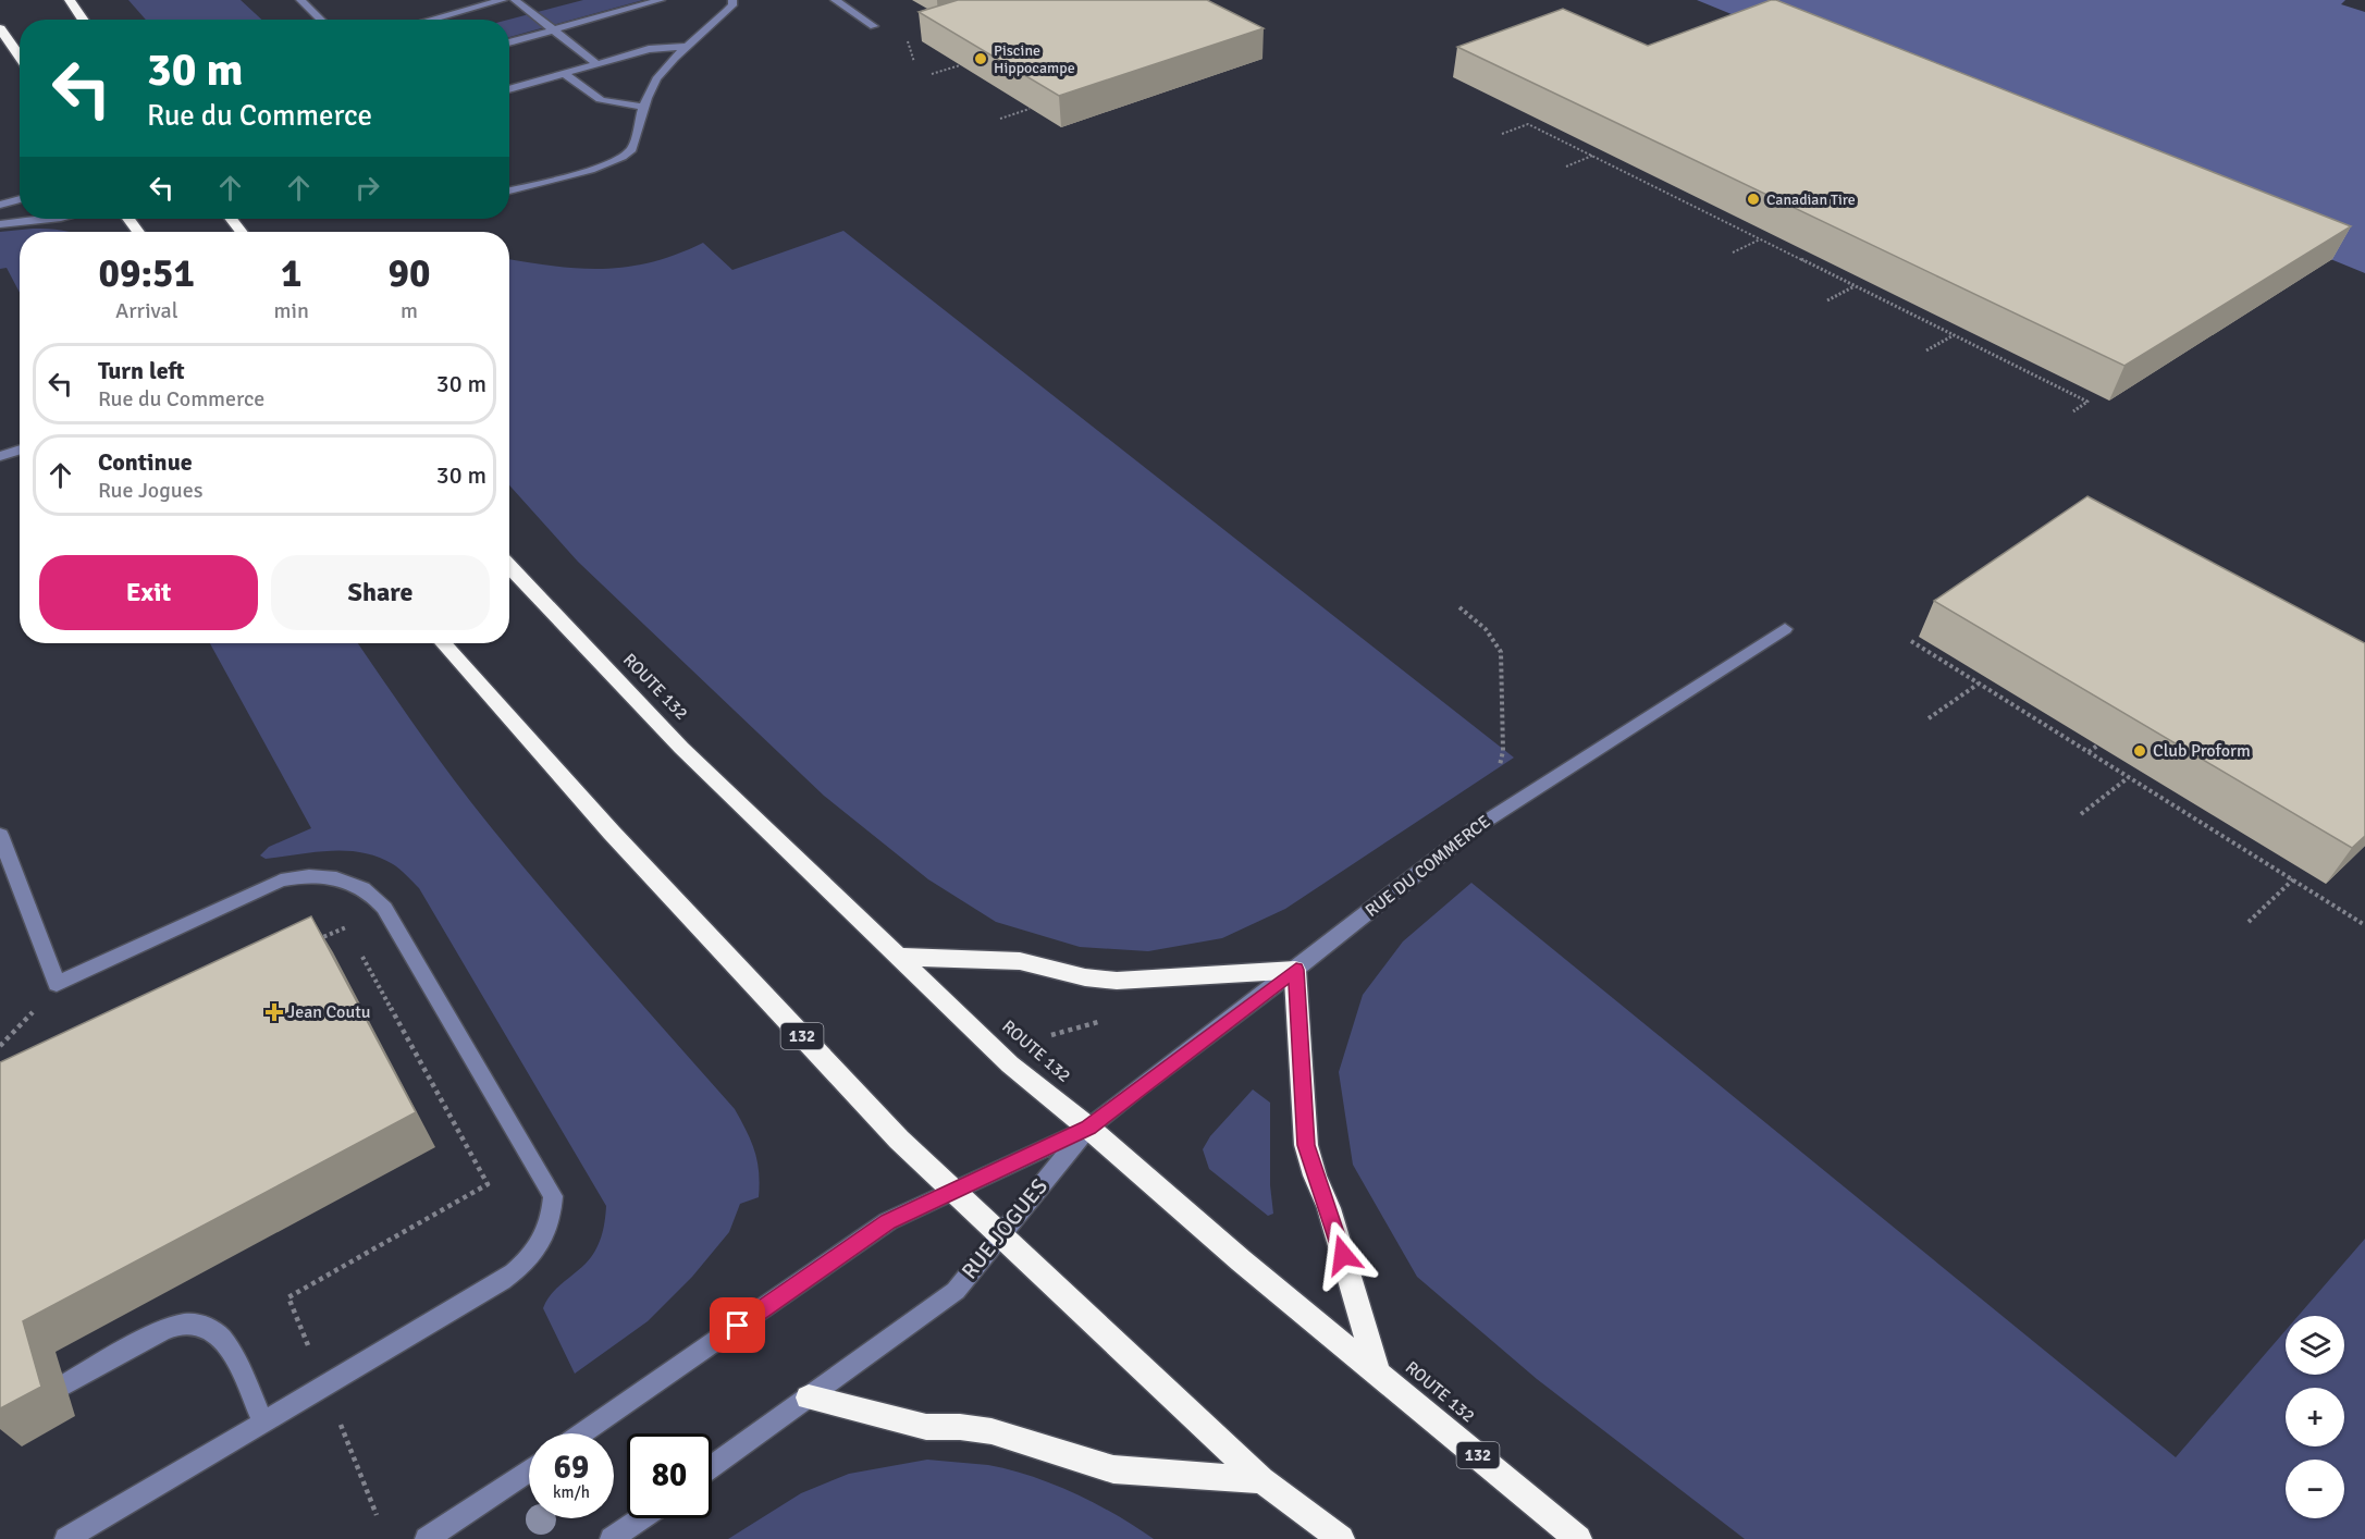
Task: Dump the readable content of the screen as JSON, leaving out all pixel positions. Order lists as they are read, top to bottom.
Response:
{
  "streets": {
    "highway": ["ROUTE 132", "132"],
    "street": ["RUE DU COMMERCE", "RUE JOGUES"]
  },
  "crossings": [
    ["ROUTE 132", "RUE DU COMMERCE"],
    ["ROUTE 132", "RUE JOGUES"],
    ["RUE DU COMMERCE", "RUE JOGUES"],
    ["132", "RUE JOGUES"]
  ],
  "places": {
    "other": ["Piscine Hippocampe", "Canadian Tire", "Club Proform"],
    "health": ["Jean Coutu"]
  },
  "page": {
    "turn": ["30 m", "Rue du Commerce"],
    "eta": [
      "09:51",
      "Arrival",
      "1",
      "min",
      "90",
      "m"
    ],
    "list": [
      {
        "name": "Turn left",
        "note": "Rue du Commerce",
        "value": "30 m"
      },
      {
        "name": "Continue",
        "note": "Rue Jogues",
        "value": "30 m"
      }
    ],
    "buttons": ["Exit", "Share"],
    "map_buttons": ["+", "−"],
    "speed": "69 km/h",
    "limit": "80"
  }
}
